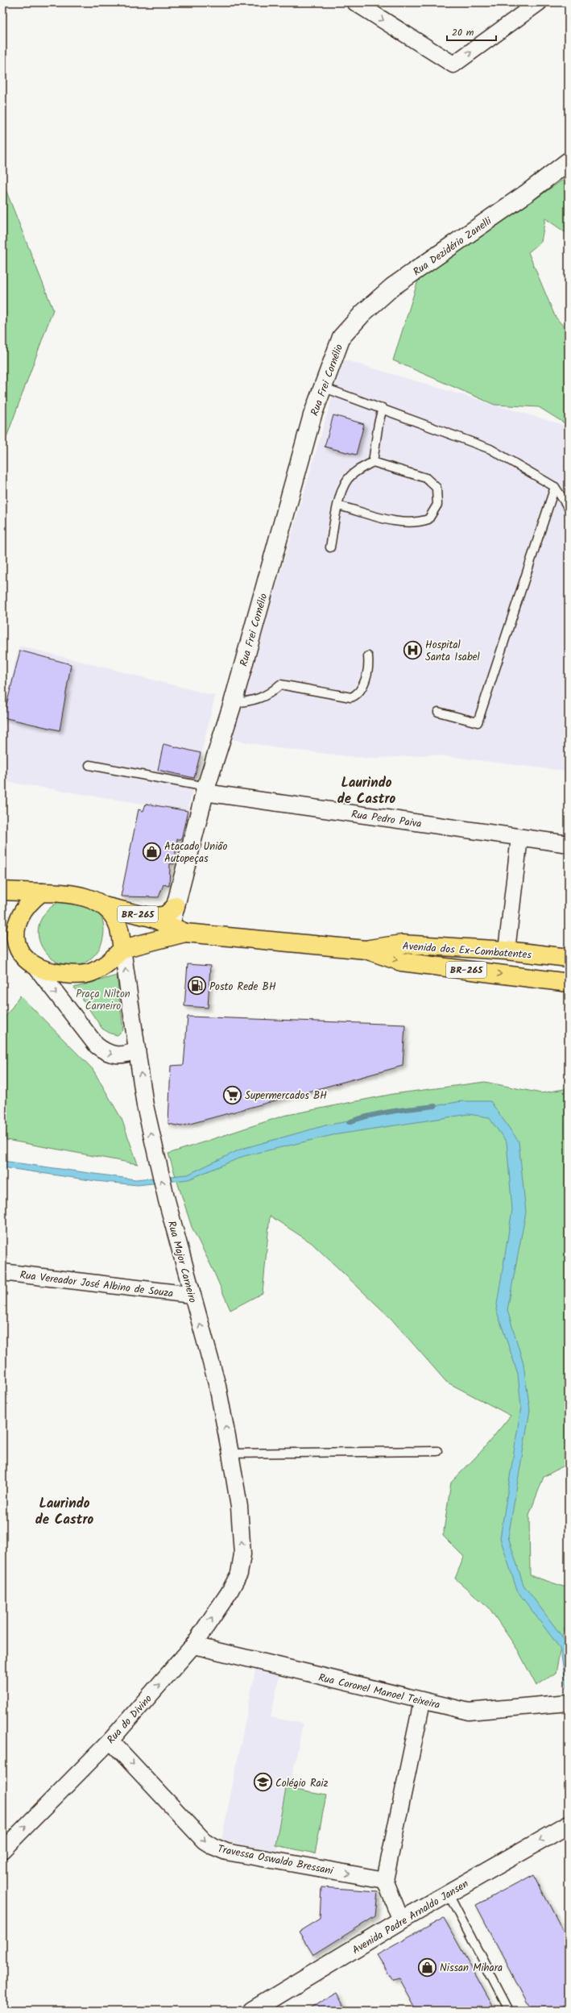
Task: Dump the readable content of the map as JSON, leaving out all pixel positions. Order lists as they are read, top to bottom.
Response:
{
  "streets": {
    "main road": ["BR-265", "Avenida dos Ex-Combatentes"],
    "street": [
      "Rua Dezidério Zanelli",
      "Rua Frei Cornélio",
      "Rua Pedro Paiva",
      "Rua Major Carneiro",
      "Rua Vereador José Albino de Souza",
      "Rua Coronel Manoel Teixeira",
      "Rua do Divino",
      "Travessa Oswaldo Bressani",
      "Avenida Padre Arnaldo Jansen"
    ]
  },
  "crossings": [
    ["Rua Dezidério Zanelli", "Rua Frei Cornélio"],
    ["Rua Frei Cornélio", "Rua Pedro Paiva"],
    ["Rua Frei Cornélio", "Avenida dos Ex-Combatentes"],
    ["BR-265", "Avenida dos Ex-Combatentes"],
    ["BR-265", "Rua Major Carneiro"],
    ["Avenida dos Ex-Combatentes", "Rua Major Carneiro"],
    ["Rua Major Carneiro", "Rua Vereador José Albino de Souza"],
    ["Rua Major Carneiro", "Rua do Divino"],
    ["Rua Coronel Manoel Teixeira", "Rua do Divino"],
    ["Rua do Divino", "Travessa Oswaldo Bressani"]
  ],
  "one_way": [
    "Rua Major Carneiro",
    "Rua do Divino",
    "Travessa Oswaldo Bressani",
    "Avenida Padre Arnaldo Jansen"
  ],
  "districts": ["Laurindo de Castro", "Laurindo de Castro"],
  "parks": ["Praça Nilton Carneiro"],
  "places": {
    "hospital": ["Hospital Santa Isabel"],
    "shop": ["Atacado União Autopeças", "Nissan Mihara"],
    "fuel station": ["Posto Rede BH"],
    "supermarket": ["Supermercados BH"],
    "school or university": ["Colégio Raiz"]
  },
  "scale_bar": "20 m"
}
